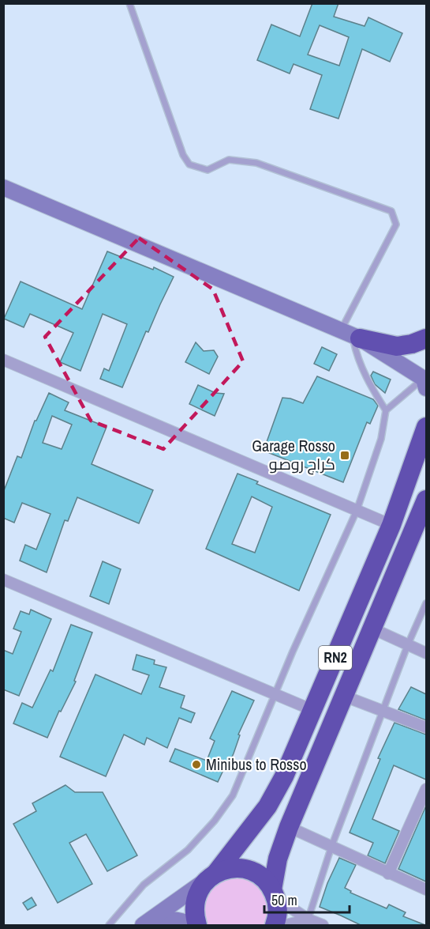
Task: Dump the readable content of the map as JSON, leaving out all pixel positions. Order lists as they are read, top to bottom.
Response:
{
  "streets": {
    "highway": ["RN2"]
  },
  "places": {
    "transit": ["Garage Rosso كراج روصو"],
    "other": ["Minibus to Rosso"]
  },
  "scale_bar": "50 m"
}
